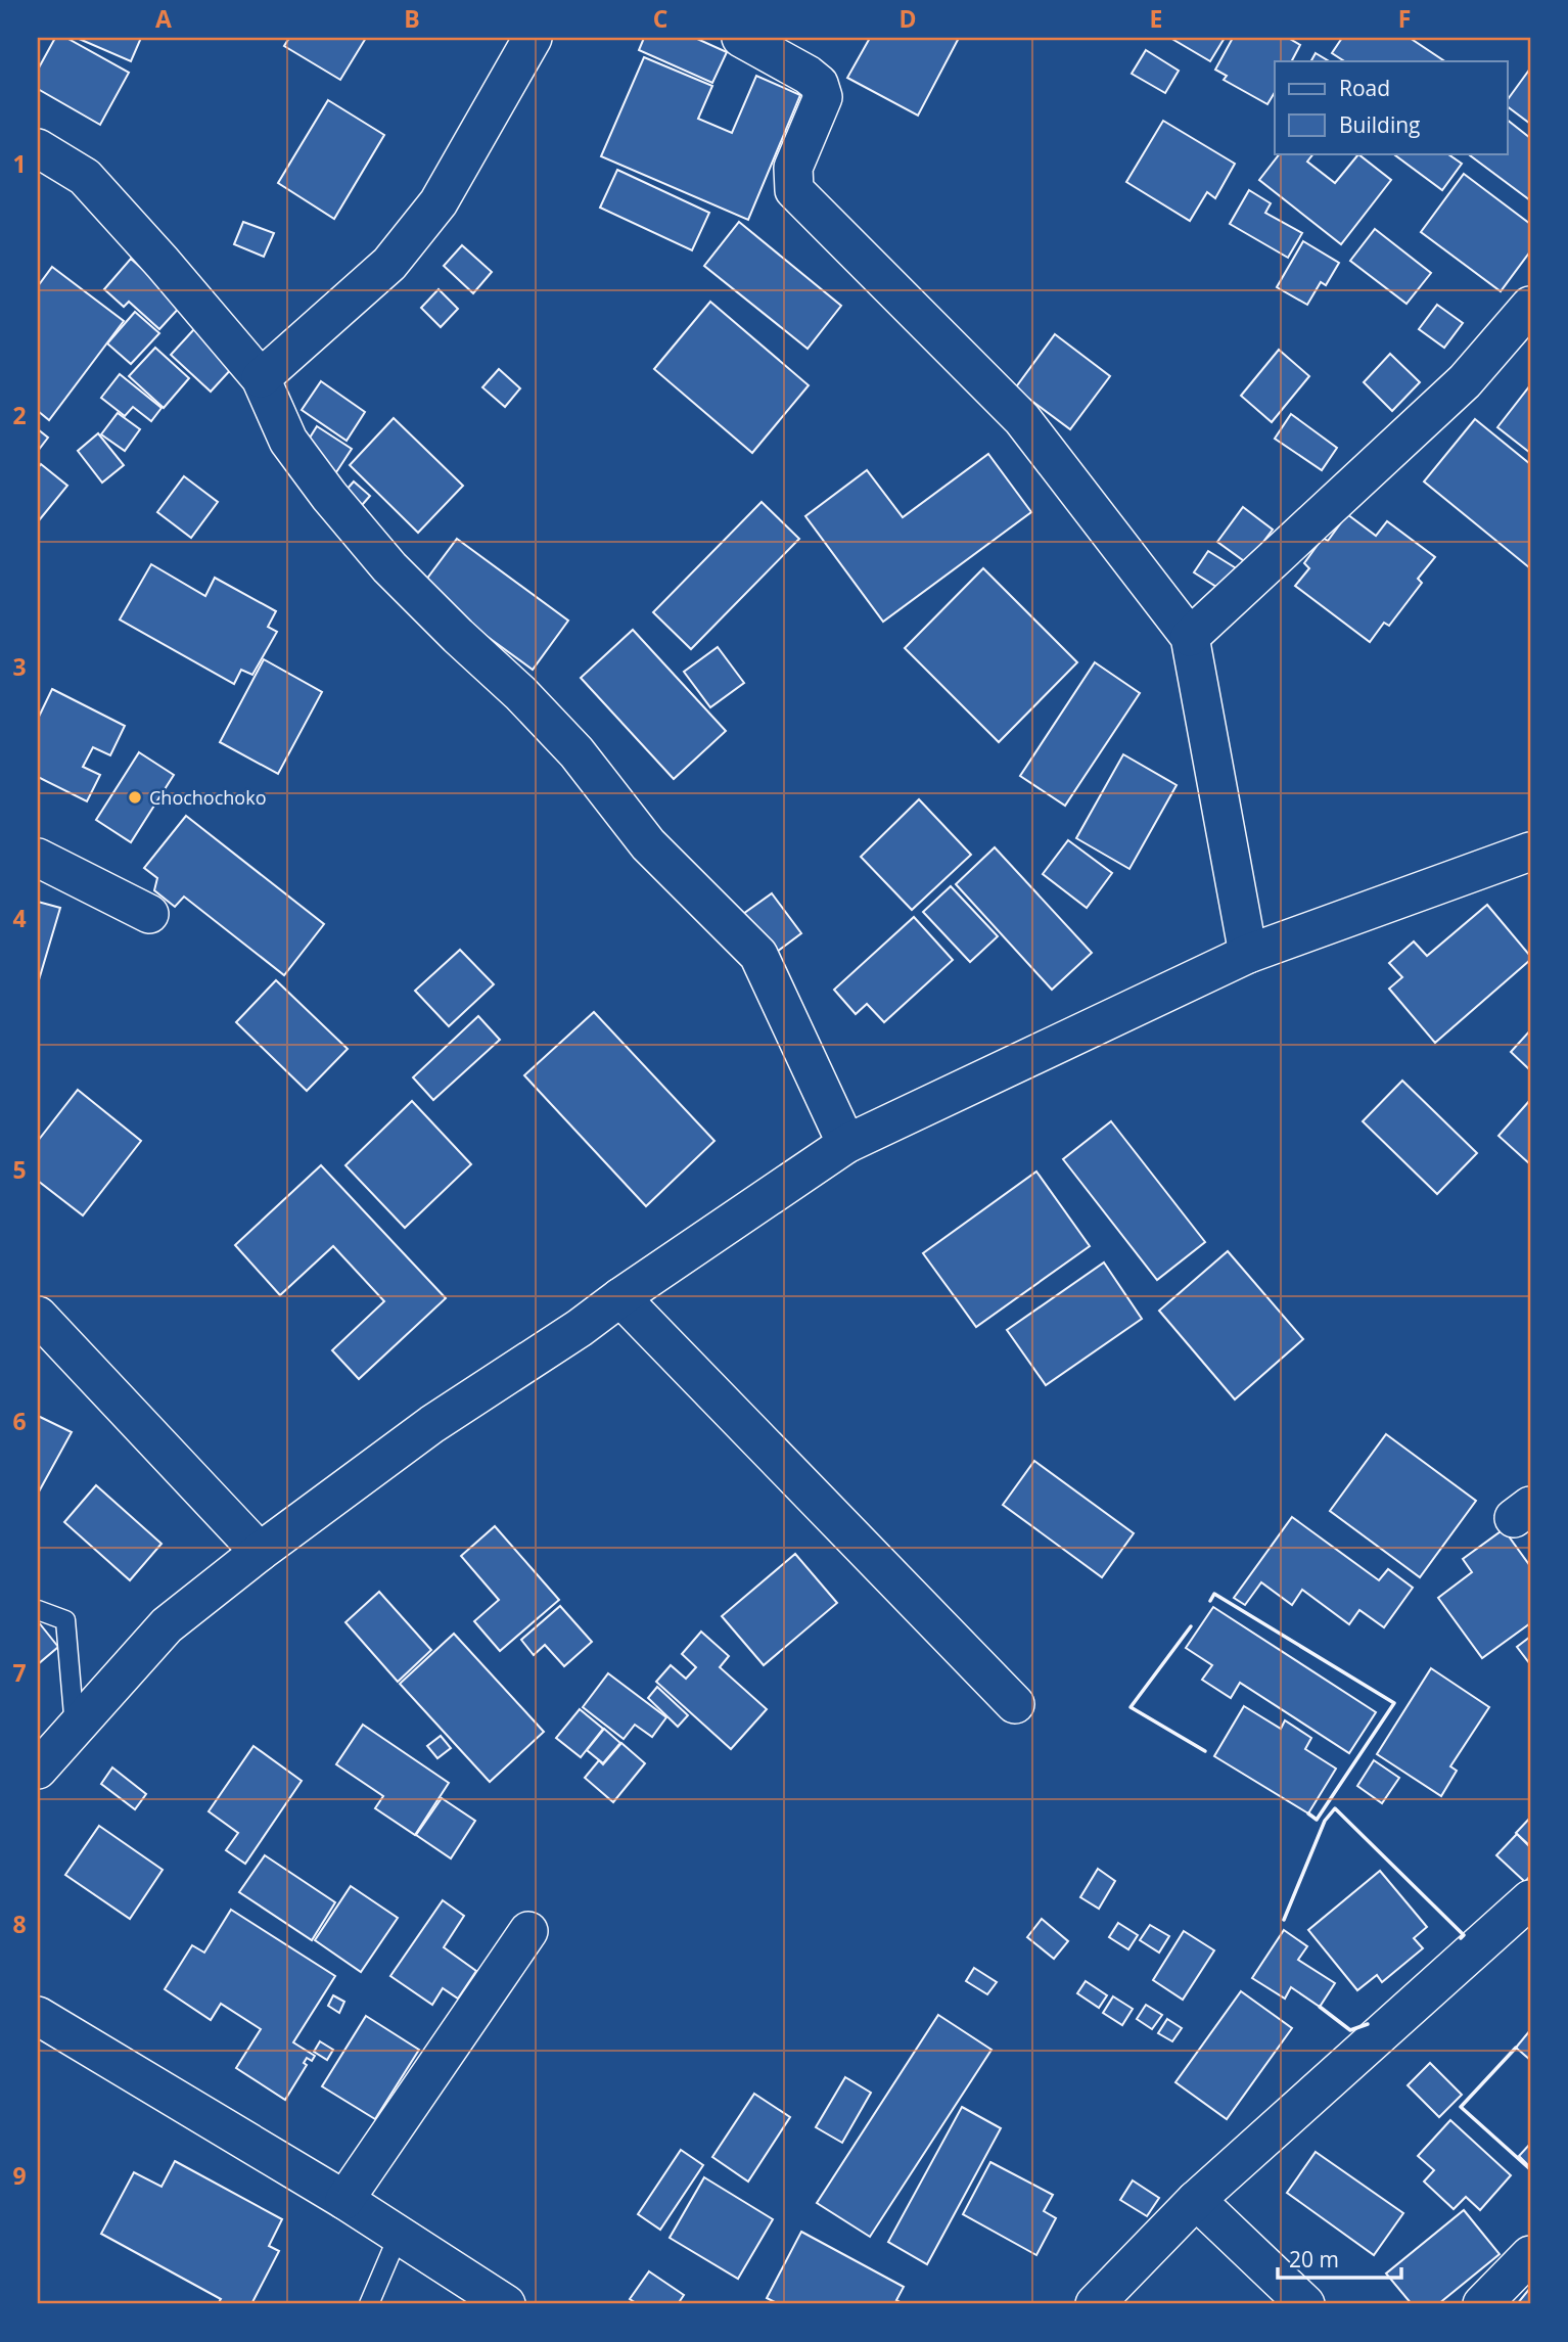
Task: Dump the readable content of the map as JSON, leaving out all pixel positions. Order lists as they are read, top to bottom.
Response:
{
  "places": ["Chochochoko"],
  "legend": ["Road", "Building"],
  "scale_bar": "20 m",
  "grid": {
    "columns": [
      "A",
      "B",
      "C",
      "D",
      "E",
      "F"
    ],
    "rows": [
      "1",
      "2",
      "3",
      "4",
      "5",
      "6",
      "7",
      "8",
      "9"
    ]
  }
}
